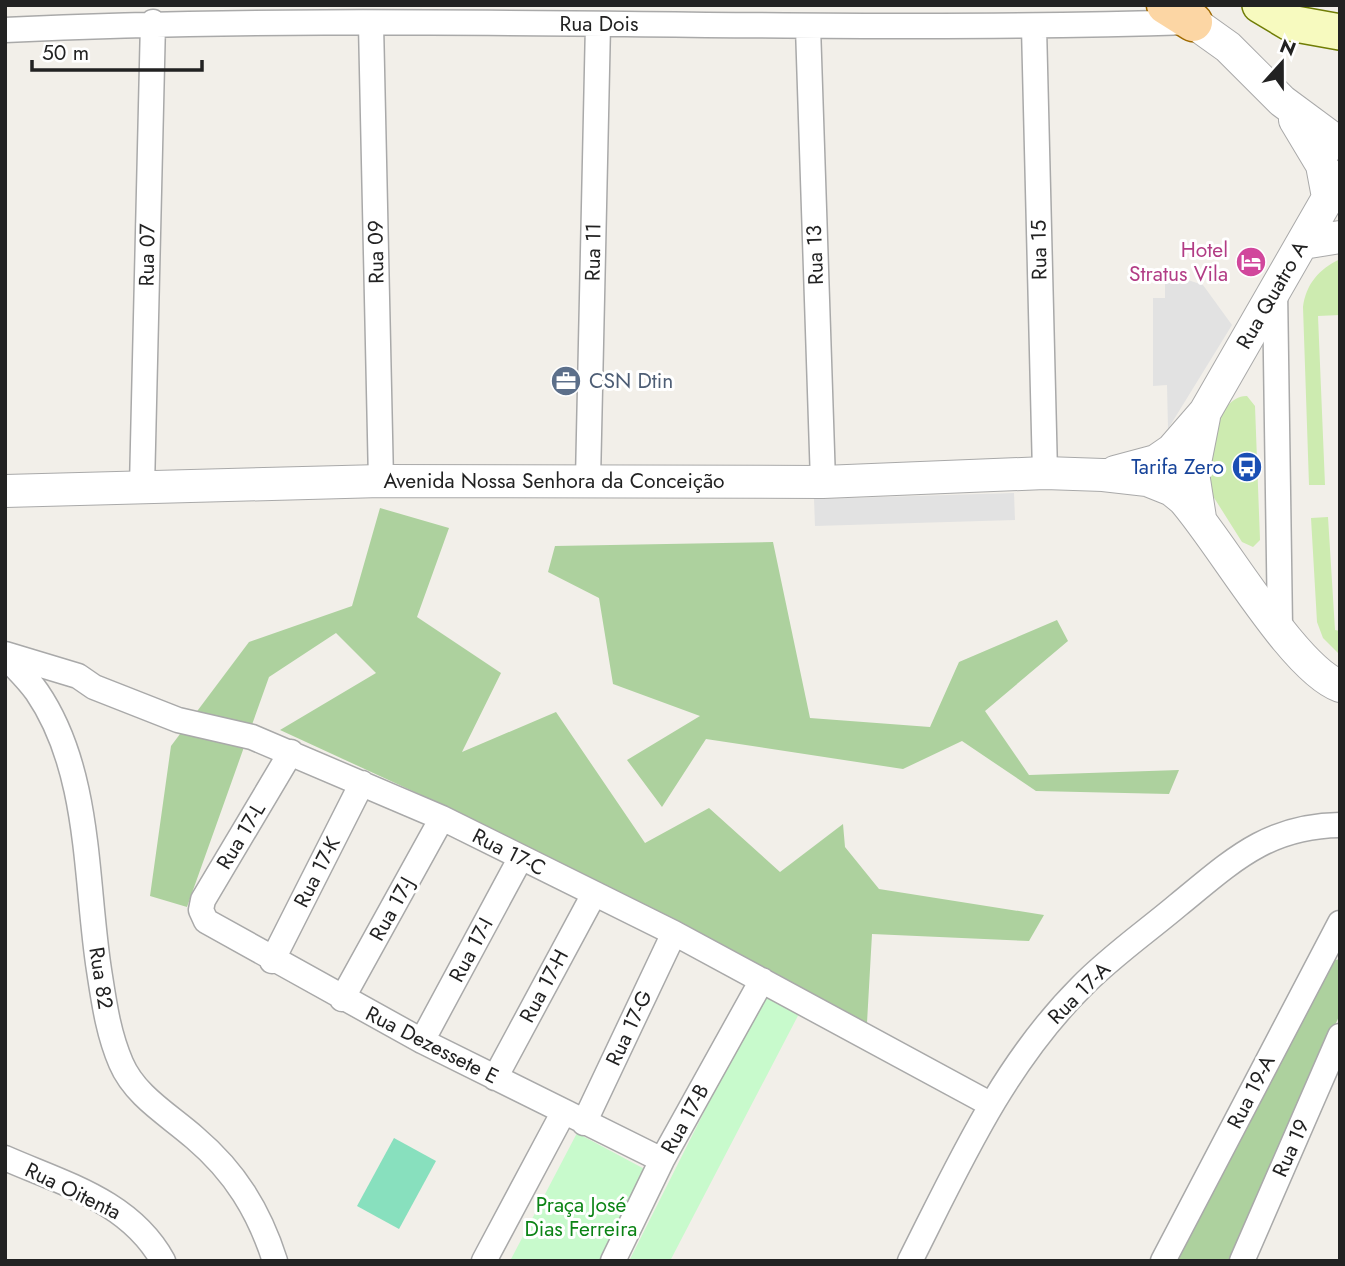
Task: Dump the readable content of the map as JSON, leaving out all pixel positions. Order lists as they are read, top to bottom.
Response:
{
  "streets": {
    "street": [
      "Rua Dois",
      "Rua 15",
      "Rua 09",
      "Rua 11",
      "Rua 07",
      "Rua 13",
      "Rua Quatro A",
      "Avenida Nossa Senhora da Conceição",
      "Rua 17-L",
      "Rua 17-C",
      "Rua 17-K",
      "Rua 17-J",
      "Rua 17-I",
      "Rua 82",
      "Rua 17-H",
      "Rua 17-A",
      "Rua 17-G",
      "Rua Dezessete E",
      "Rua 19-A",
      "Rua 17-B",
      "Rua 19",
      "Rua Oitenta"
    ]
  },
  "crossings": [
    ["Rua Dois", "Rua 15"],
    ["Rua Dois", "Rua 09"],
    ["Rua Dois", "Rua 11"],
    ["Rua Dois", "Rua 07"],
    ["Rua Dois", "Rua 13"],
    ["Rua 15", "Avenida Nossa Senhora da Conceição"],
    ["Rua 09", "Avenida Nossa Senhora da Conceição"],
    ["Rua 11", "Avenida Nossa Senhora da Conceição"],
    ["Rua 07", "Avenida Nossa Senhora da Conceição"],
    ["Rua 13", "Avenida Nossa Senhora da Conceição"],
    ["Rua Quatro A", "Avenida Nossa Senhora da Conceição"],
    ["Rua 17-L", "Rua 17-C"],
    ["Rua 17-L", "Rua Dezessete E"],
    ["Rua 17-C", "Rua 17-K"],
    ["Rua 17-C", "Rua 17-J"],
    ["Rua 17-C", "Rua 17-I"],
    ["Rua 17-C", "Rua 82"],
    ["Rua 17-C", "Rua 17-H"],
    ["Rua 17-C", "Rua 17-A"],
    ["Rua 17-C", "Rua 17-G"],
    ["Rua 17-C", "Rua 17-B"],
    ["Rua 17-K", "Rua Dezessete E"],
    ["Rua 17-J", "Rua Dezessete E"],
    ["Rua 17-I", "Rua Dezessete E"],
    ["Rua 17-H", "Rua Dezessete E"],
    ["Rua 17-G", "Rua Dezessete E"],
    ["Rua Dezessete E", "Rua 17-B"]
  ],
  "parks": ["Praça José Dias Ferreira"],
  "places": {
    "hotel": ["Hotel Stratus Vila"],
    "office": ["CSN Dtin"],
    "bus stop": ["Tarifa Zero"]
  },
  "scale_bar": "50 m",
  "north": "top"
}
